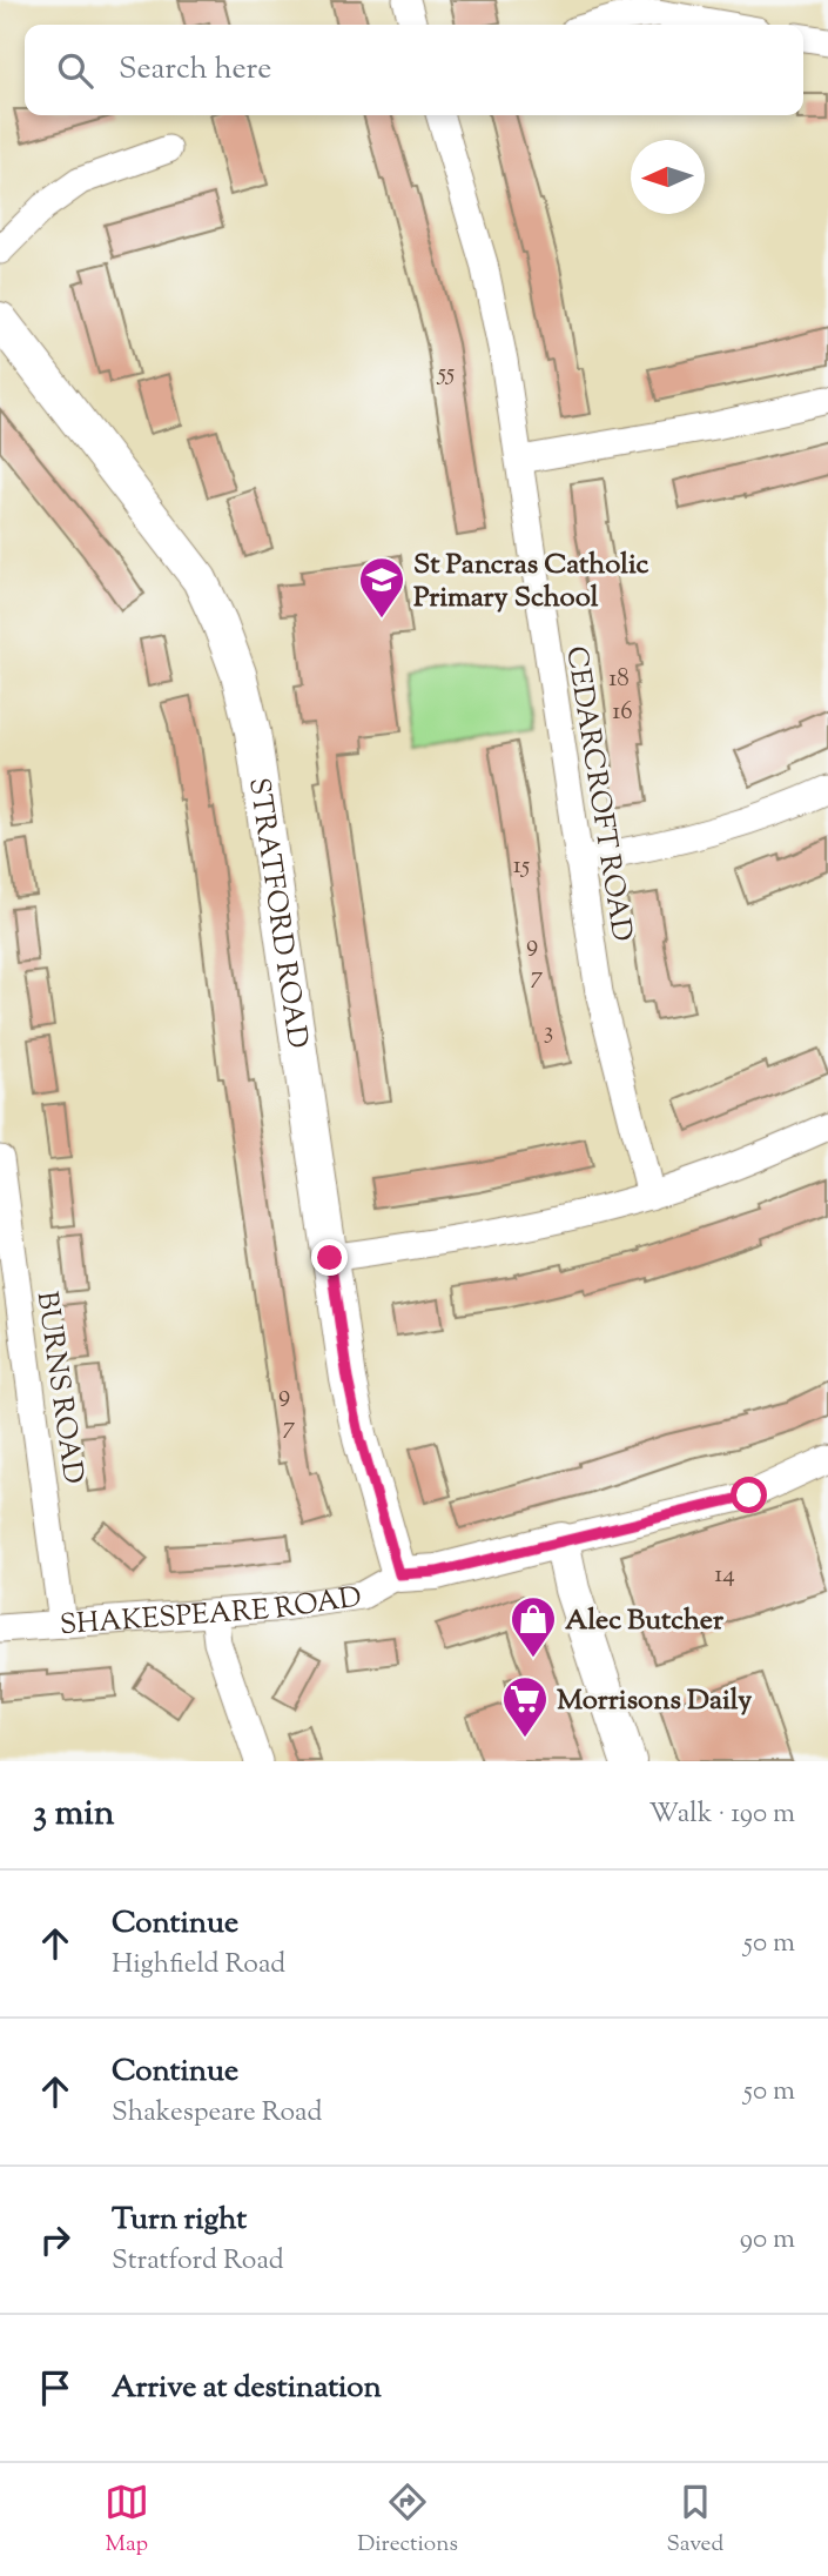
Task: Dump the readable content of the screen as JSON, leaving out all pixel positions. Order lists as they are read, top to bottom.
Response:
{
  "streets": {
    "street": [
      "CEDARCROFT ROAD",
      "STRATFORD ROAD",
      "BURNS ROAD",
      "SHAKESPEARE ROAD"
    ]
  },
  "crossings": [
    ["STRATFORD ROAD", "SHAKESPEARE ROAD"],
    ["BURNS ROAD", "SHAKESPEARE ROAD"]
  ],
  "places": {
    "school or university": ["St Pancras Catholic Primary School"],
    "shop": ["Alec Butcher"],
    "supermarket": ["Morrisons Daily"]
  },
  "house_numbers": [
    "55",
    "18",
    "16",
    "15",
    "9",
    "7",
    "3",
    "9",
    "7",
    "14"
  ],
  "north": "left",
  "page": {
    "search": "Search here",
    "heading": ["3 min", "Walk · 190 m"],
    "list": [
      ["Continue", "Highfield Road", "50 m"],
      ["Continue", "Shakespeare Road", "50 m"],
      ["Turn right", "Stratford Road", "90 m"],
      "Arrive at destination"
    ],
    "nav": ["Map", "Directions", "Saved"]
  }
}
